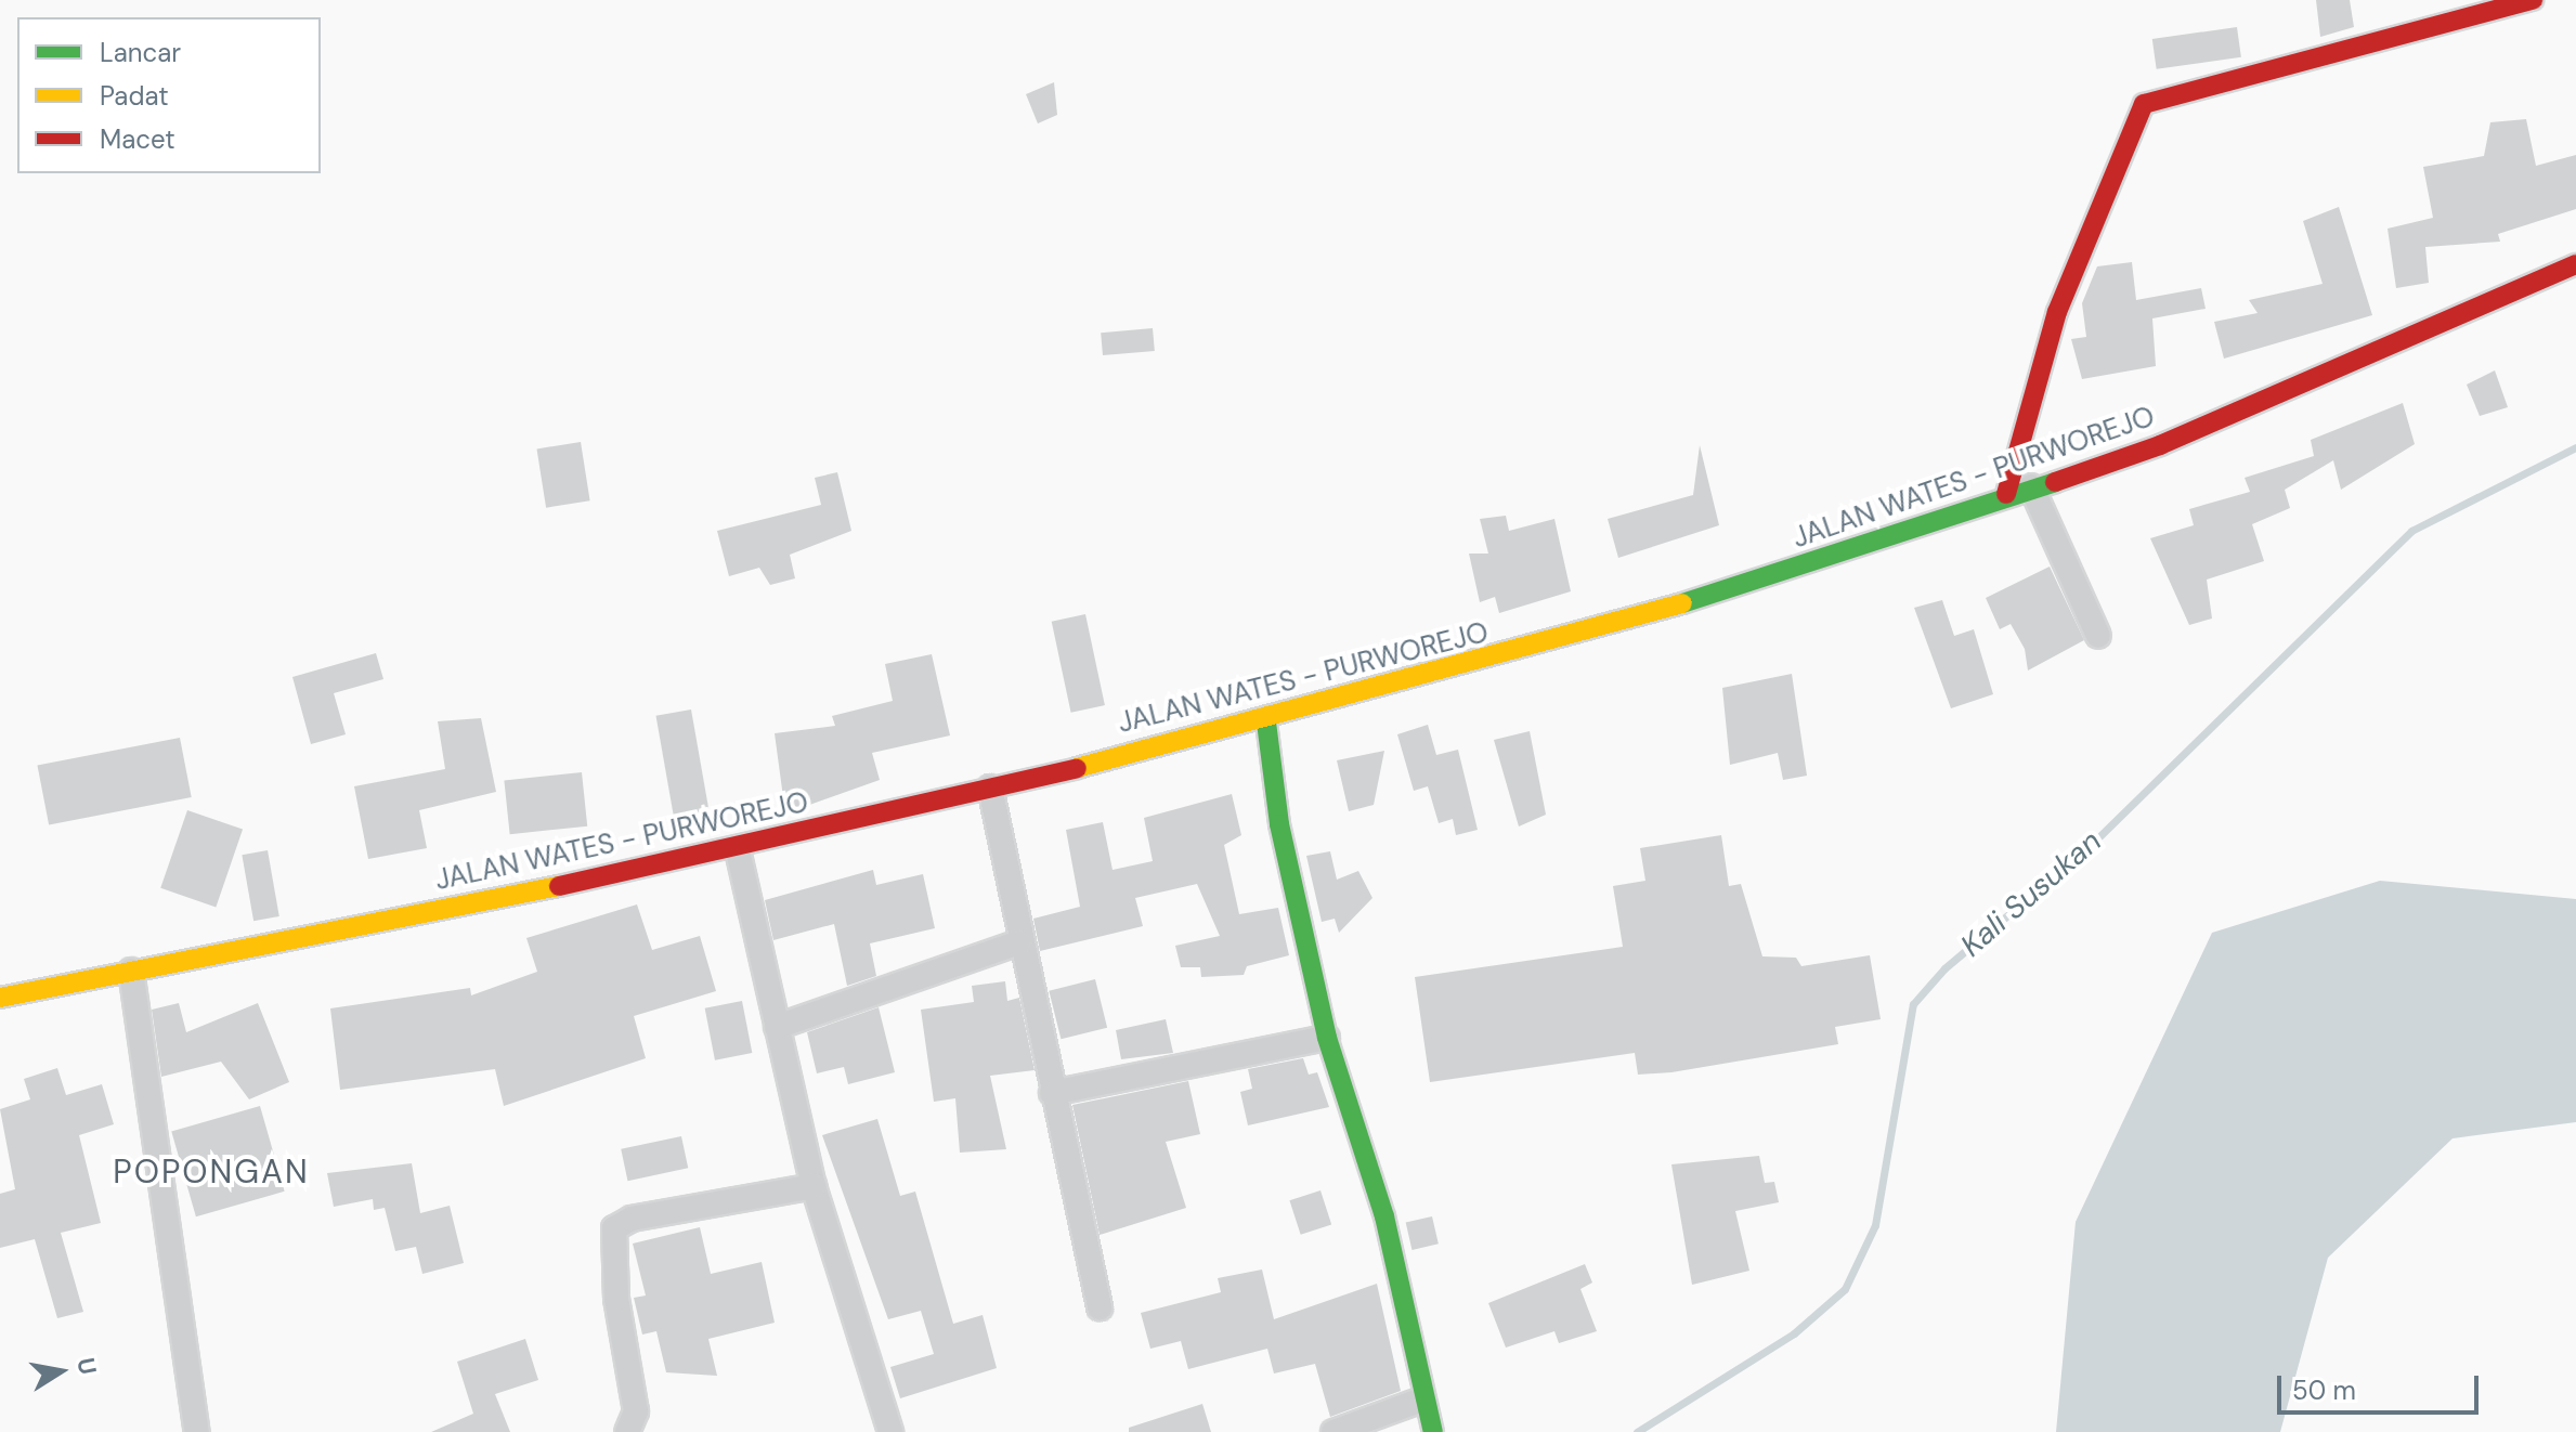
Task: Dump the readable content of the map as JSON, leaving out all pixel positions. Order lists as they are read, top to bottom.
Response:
{
  "streets": {
    "main road": ["JALAN WATES - PURWOREJO"]
  },
  "districts": ["POPONGAN"],
  "water": ["Kali Susukan"],
  "legend": ["Lancar", "Padat", "Macet"],
  "scale_bar": "50 m",
  "north": "right"
}
